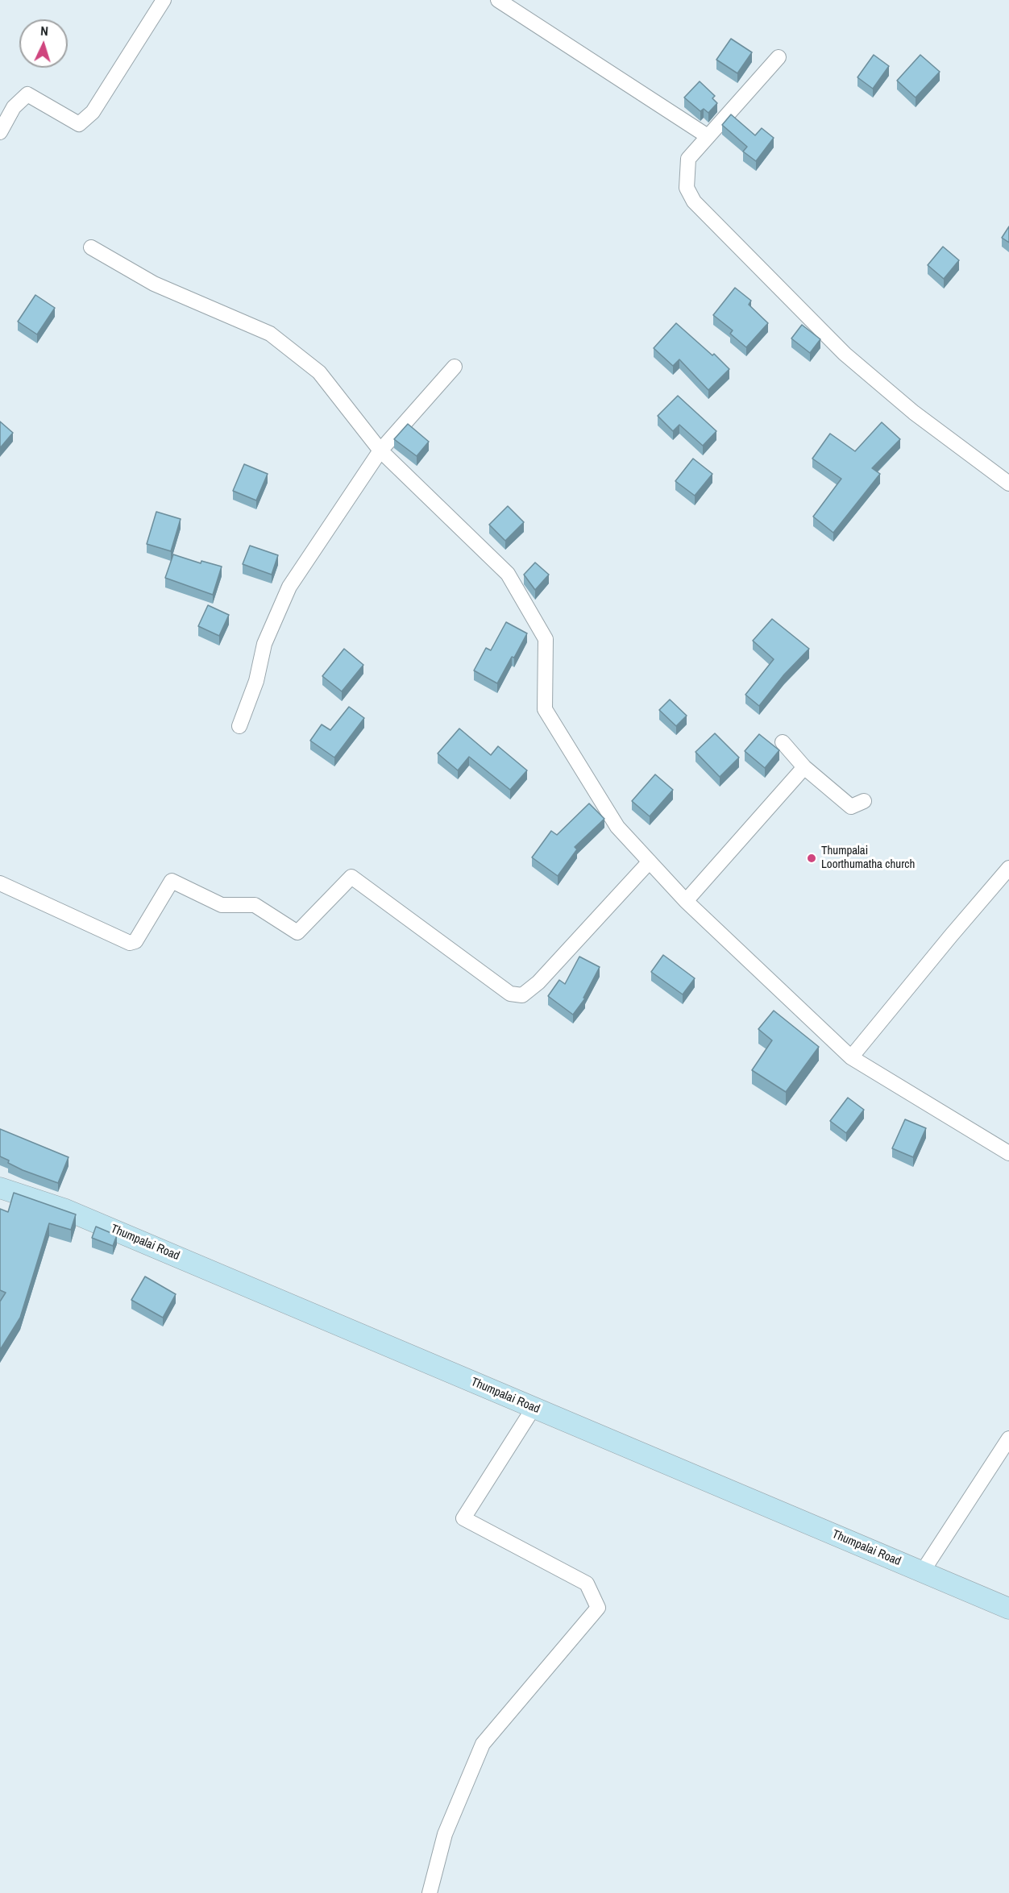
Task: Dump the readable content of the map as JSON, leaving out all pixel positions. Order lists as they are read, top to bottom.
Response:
{
  "streets": {
    "street": ["Thumpalai Road"]
  },
  "places": ["Thumpalai Loorthumatha church"],
  "north": "top"
}
